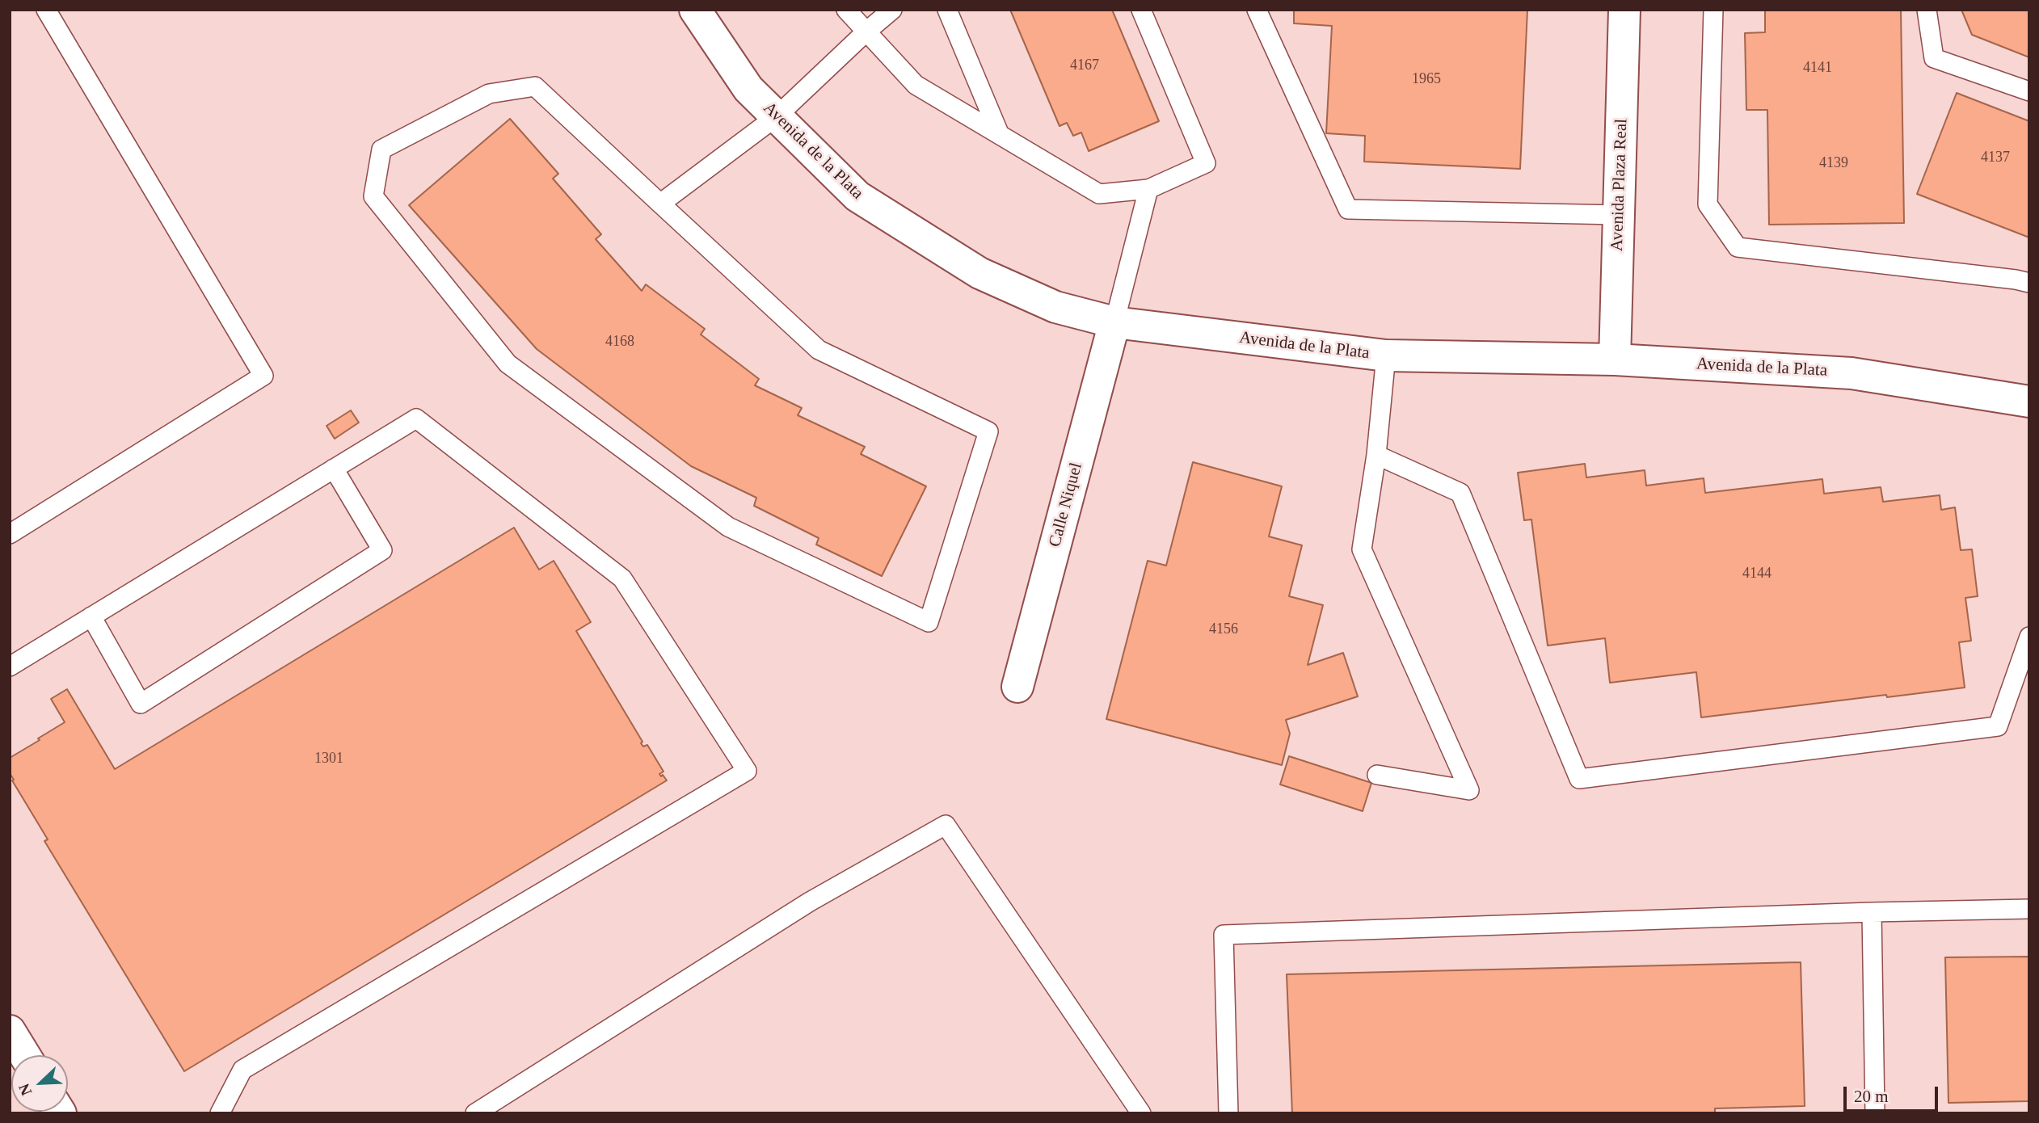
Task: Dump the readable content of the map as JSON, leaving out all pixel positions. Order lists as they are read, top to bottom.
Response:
{
  "streets": {
    "street": ["Avenida de la Plata", "Avenida Plaza Real", "Calle Niquel"]
  },
  "crossings": [
    ["Avenida de la Plata", "Avenida Plaza Real"],
    ["Avenida de la Plata", "Calle Niquel"]
  ],
  "house_numbers": [
    "4167",
    "4141",
    "1965",
    "4137",
    "4139",
    "4168",
    "4144",
    "4156",
    "1301"
  ],
  "scale_bar": "20 m",
  "north": "bottom left"
}
